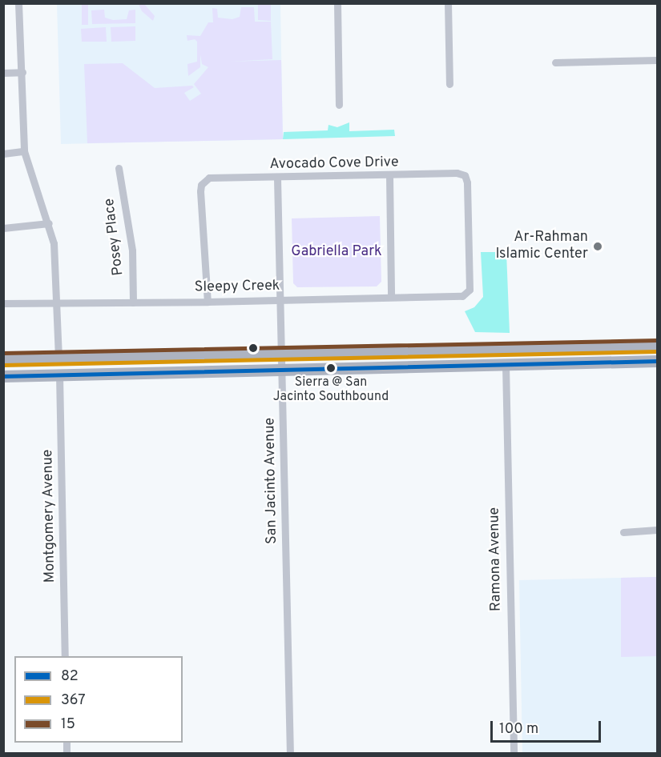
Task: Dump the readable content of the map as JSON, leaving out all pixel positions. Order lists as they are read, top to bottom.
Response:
{
  "streets": {
    "street": [
      "Avocado Cove Drive",
      "Posey Place",
      "Sleepy Creek",
      "San Jacinto Avenue",
      "Montgomery Avenue",
      "Ramona Avenue"
    ]
  },
  "crossings": [
    ["Avocado Cove Drive", "Sleepy Creek"],
    ["Avocado Cove Drive", "San Jacinto Avenue"],
    ["Posey Place", "Sleepy Creek"],
    ["Sleepy Creek", "San Jacinto Avenue"]
  ],
  "parks": ["Gabriella Park"],
  "places": ["Ar-Rahman Islamic Center", "Sierra @ San Jacinto Southbound"],
  "lines": ["transit line 15", "transit line 367", "transit line 82"],
  "legend": ["82", "367", "15"],
  "scale_bar": "100 m"
}
